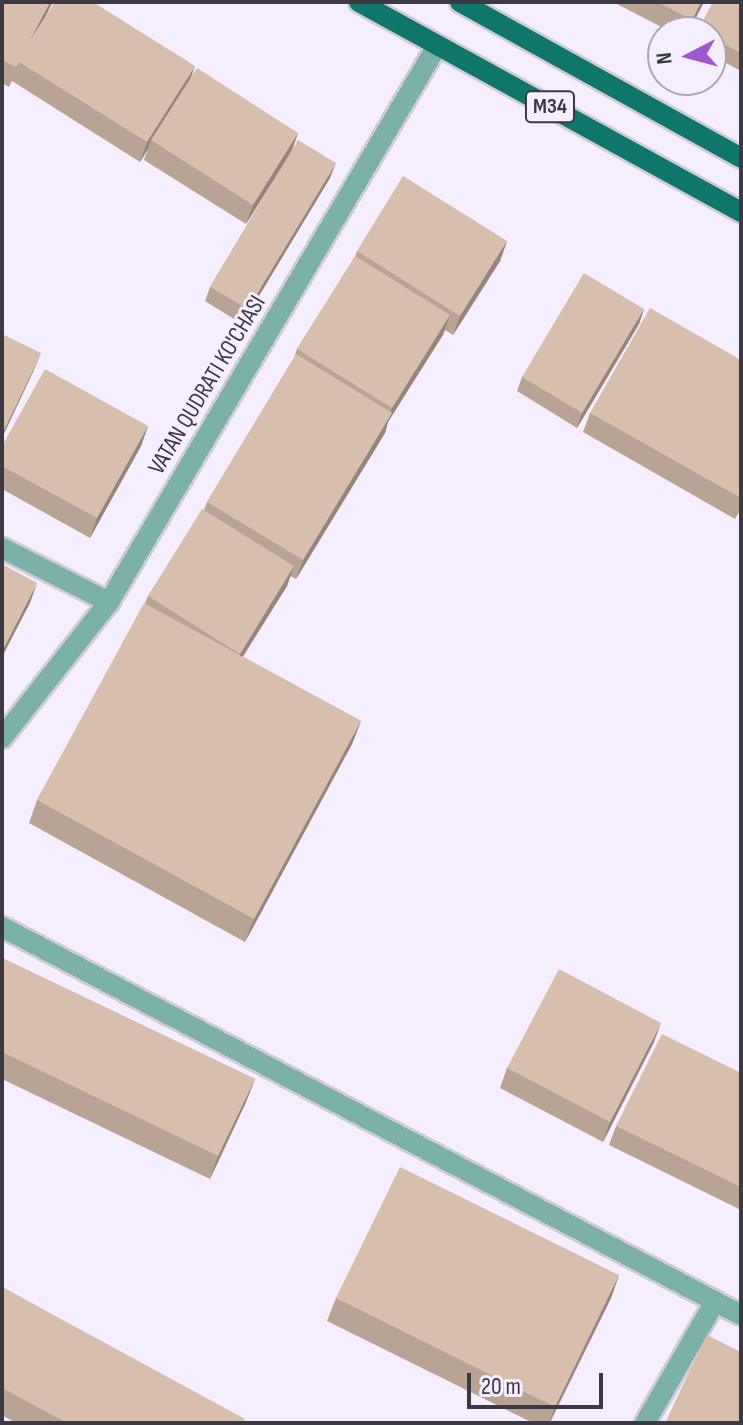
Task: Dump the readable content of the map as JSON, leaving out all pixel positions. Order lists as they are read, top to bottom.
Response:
{
  "streets": {
    "main road": ["M34"],
    "street": ["VATAN QUDRATI KO'CHASI"]
  },
  "crossings": [
    ["M34", "VATAN QUDRATI KO'CHASI"]
  ],
  "scale_bar": "20 m",
  "north": "left"
}
